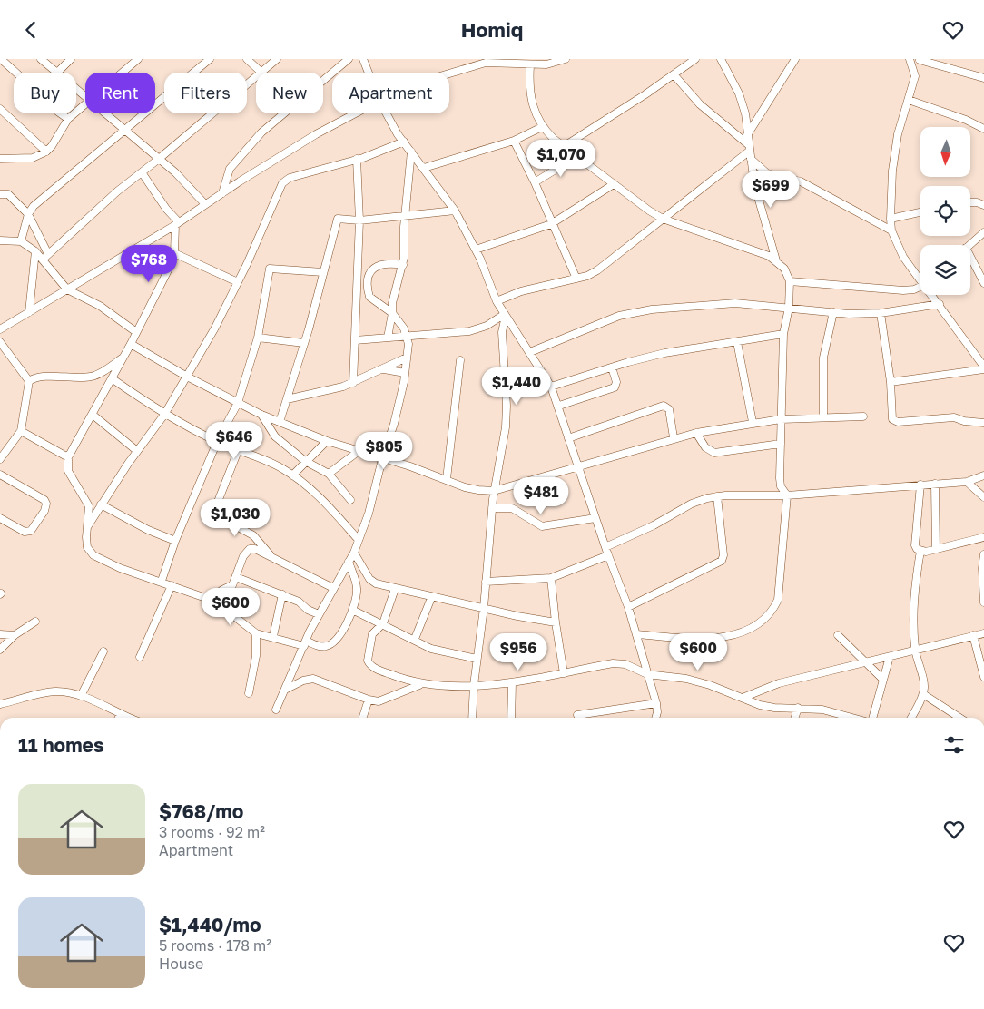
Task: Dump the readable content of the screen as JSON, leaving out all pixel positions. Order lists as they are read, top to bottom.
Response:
{
  "north": "bottom",
  "page": {
    "header": "Homiq",
    "chip": [
      "Buy",
      "Rent",
      "Filters",
      "New",
      "Apartment"
    ],
    "price": [
      "$1,070",
      "$699",
      "$768",
      "$1,440",
      "$646",
      "$805",
      "$481",
      "$1,030",
      "$600",
      "$956",
      "$600"
    ],
    "heading": "11 homes",
    "list": [
      {
        "name": "$768/mo",
        "note": "3 rooms · 92 m² · Apartment"
      },
      {
        "name": "$1,440/mo",
        "note": "5 rooms · 178 m² · House"
      }
    ]
  }
}
